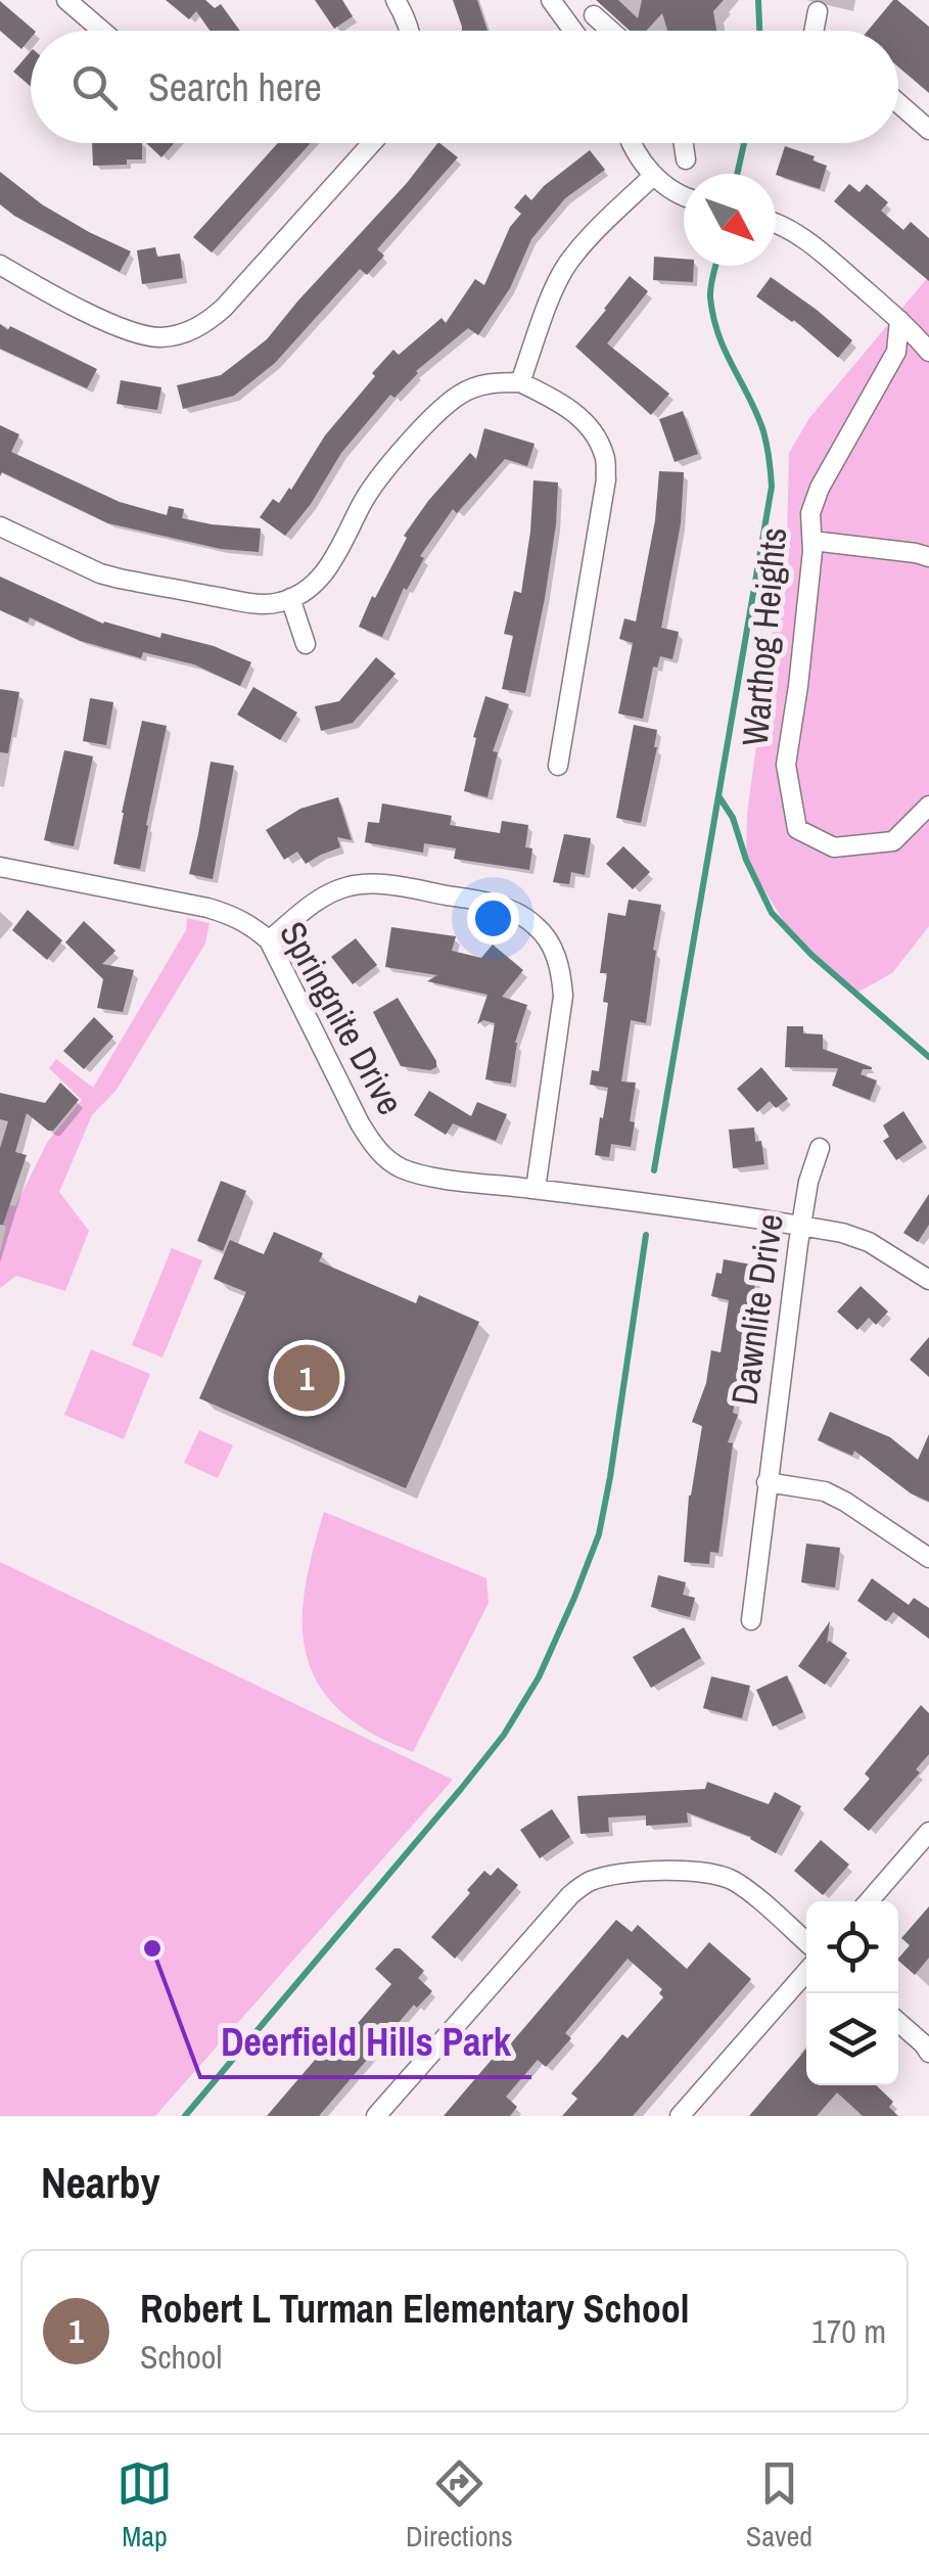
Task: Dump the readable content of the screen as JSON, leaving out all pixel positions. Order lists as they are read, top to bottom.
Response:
{
  "streets": {
    "street": ["Warthog Heights", "Springnite Drive", "Dawnlite Drive"]
  },
  "crossings": [
    ["Springnite Drive", "Dawnlite Drive"]
  ],
  "places": ["Deerfield Hills Park"],
  "north": "bottom right",
  "page": {
    "search": "Search here",
    "pins": "1",
    "heading": "Nearby",
    "list": [
      {
        "mark": "1",
        "name": "Robert L Turman Elementary School",
        "note": "School",
        "value": "170 m"
      }
    ],
    "nav": ["Map", "Directions", "Saved"]
  }
}
